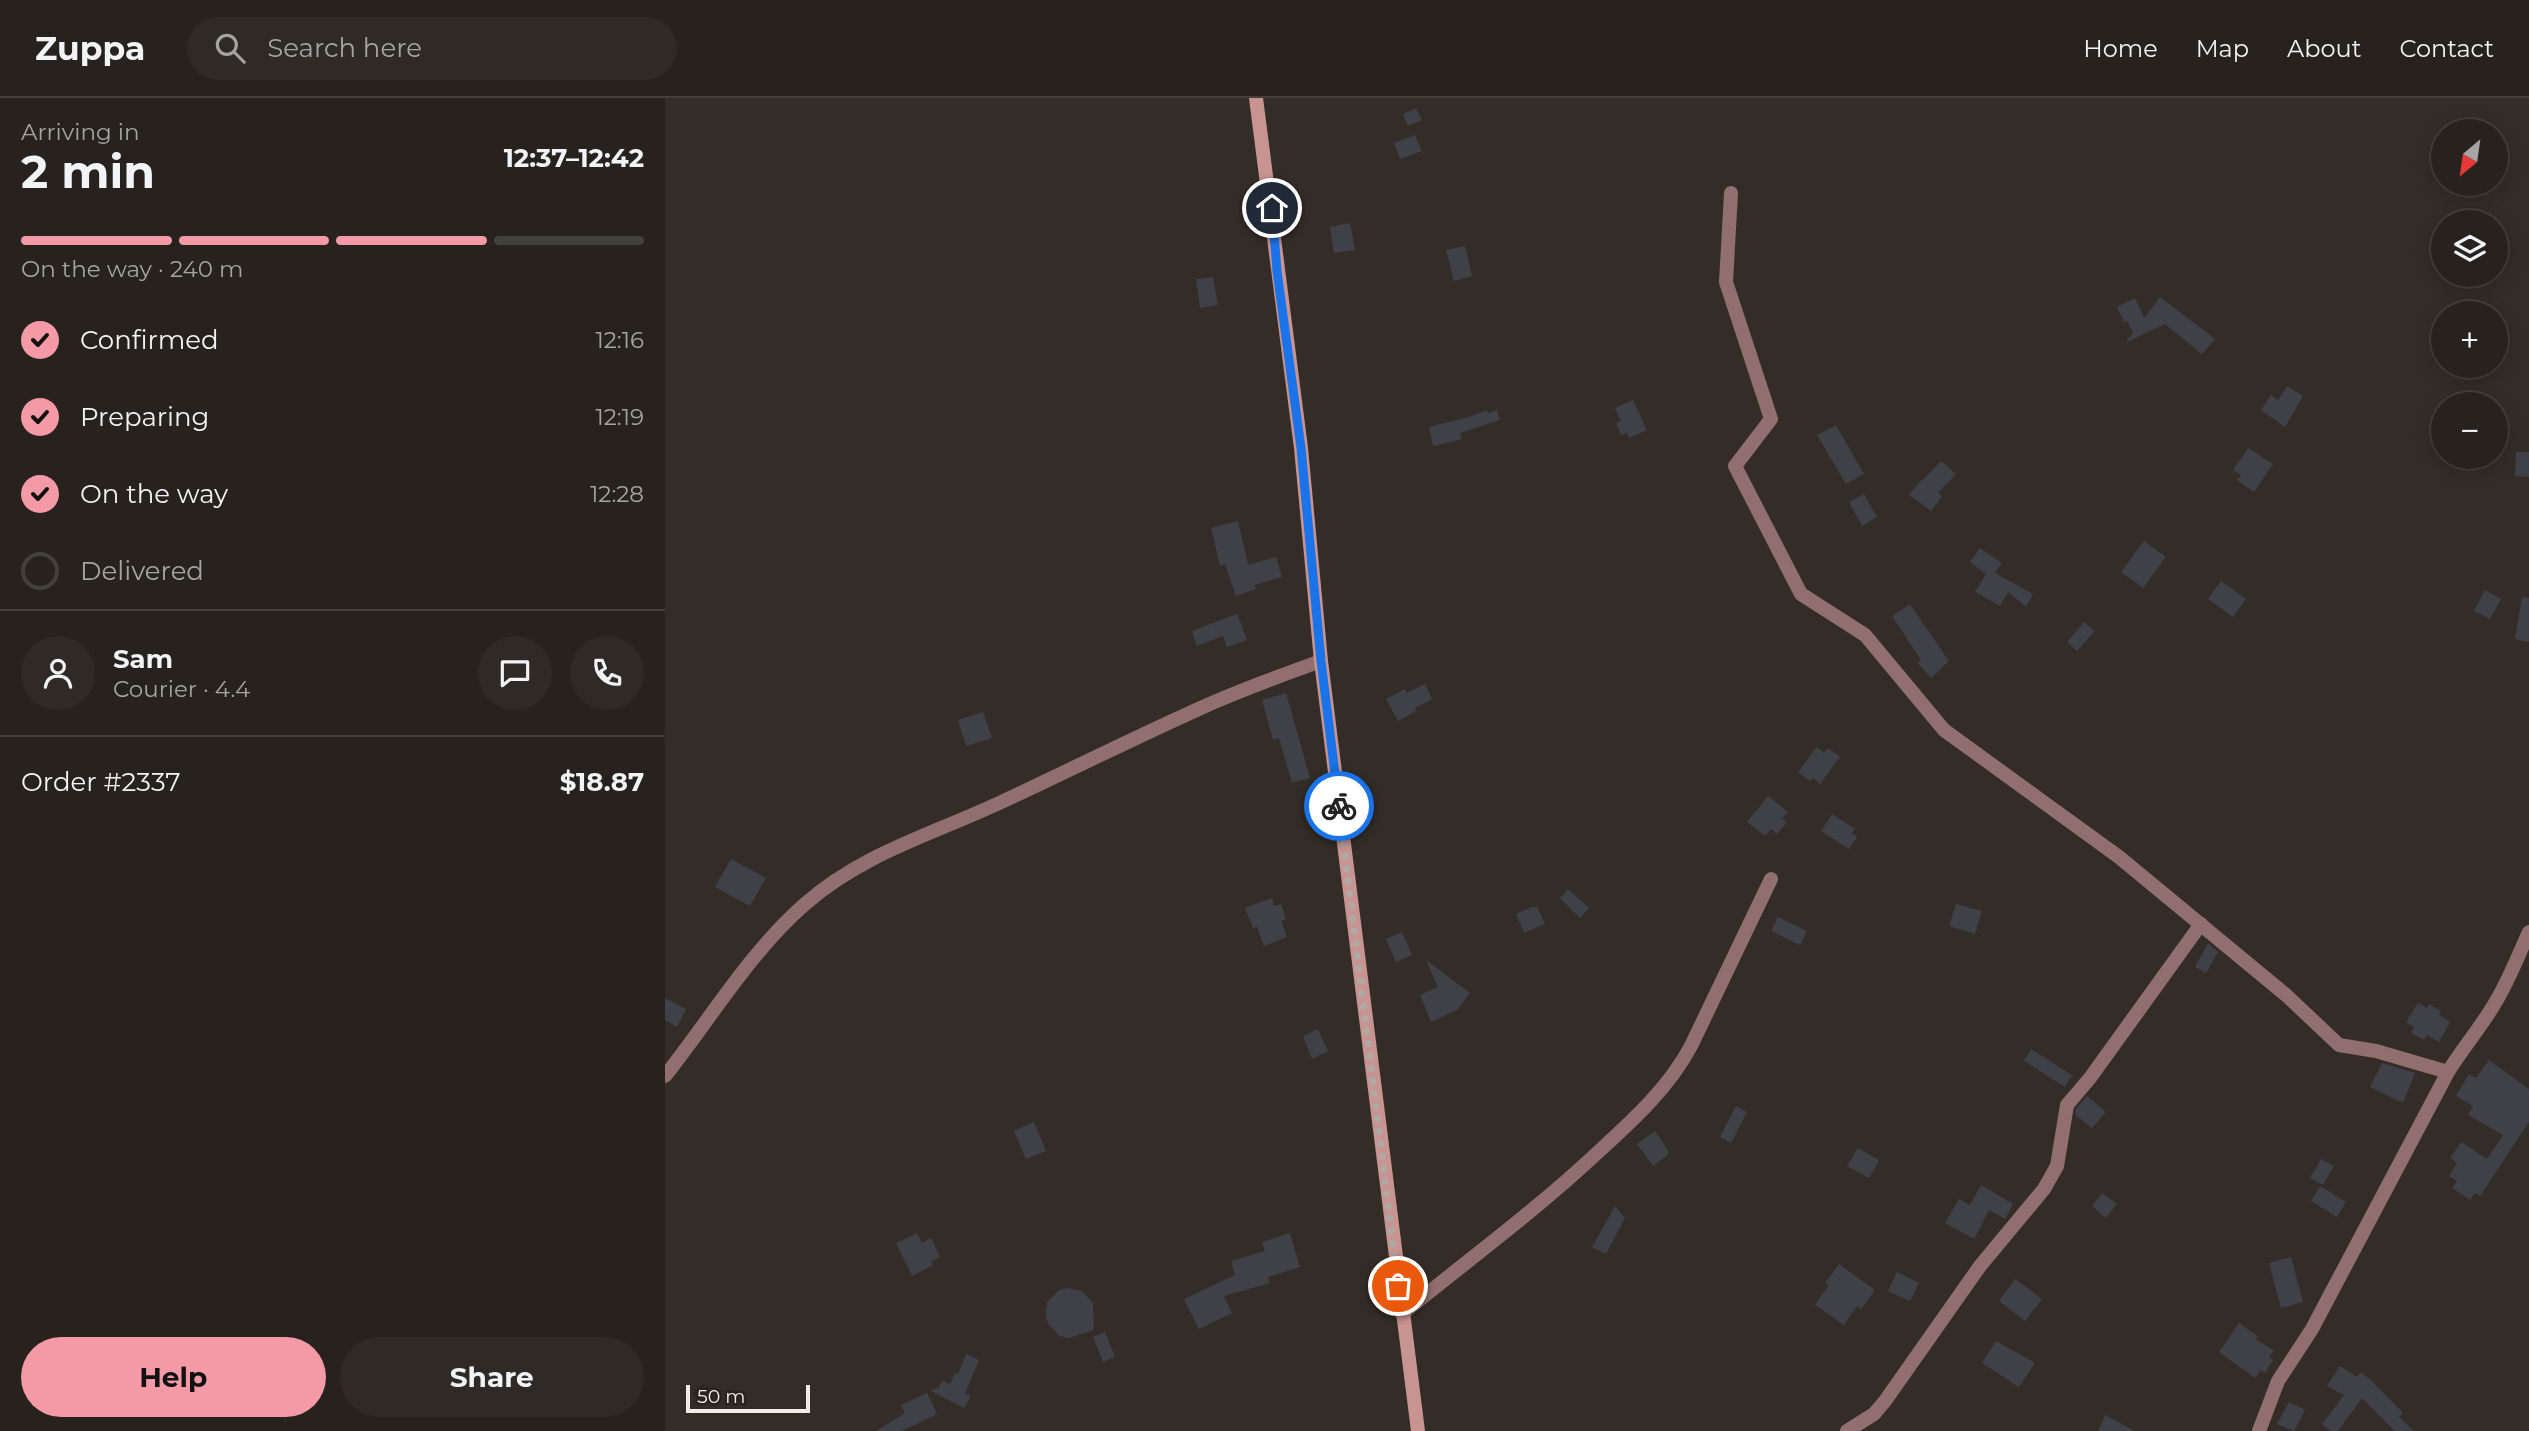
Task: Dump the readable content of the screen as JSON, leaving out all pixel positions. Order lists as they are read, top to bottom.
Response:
{
  "scale_bar": "50 m",
  "north": "bottom left",
  "page": {
    "header": "Zuppa",
    "search": "Search here",
    "nav": [
      "Home",
      "Map",
      "About",
      "Contact"
    ],
    "heading": ["2 min", "Arriving in", "12:37–12:42"],
    "panel": [
      "Sam",
      "Courier · 4.4",
      "Order #2337",
      "$18.87"
    ],
    "map_buttons": ["+", "−"],
    "bar": "On the way · 240 m",
    "list": [
      ["Confirmed", "12:16"],
      ["Preparing", "12:19"],
      ["On the way", "12:28"],
      "Delivered"
    ],
    "buttons": ["Help", "Share"],
    "scale": "50 m"
  }
}
